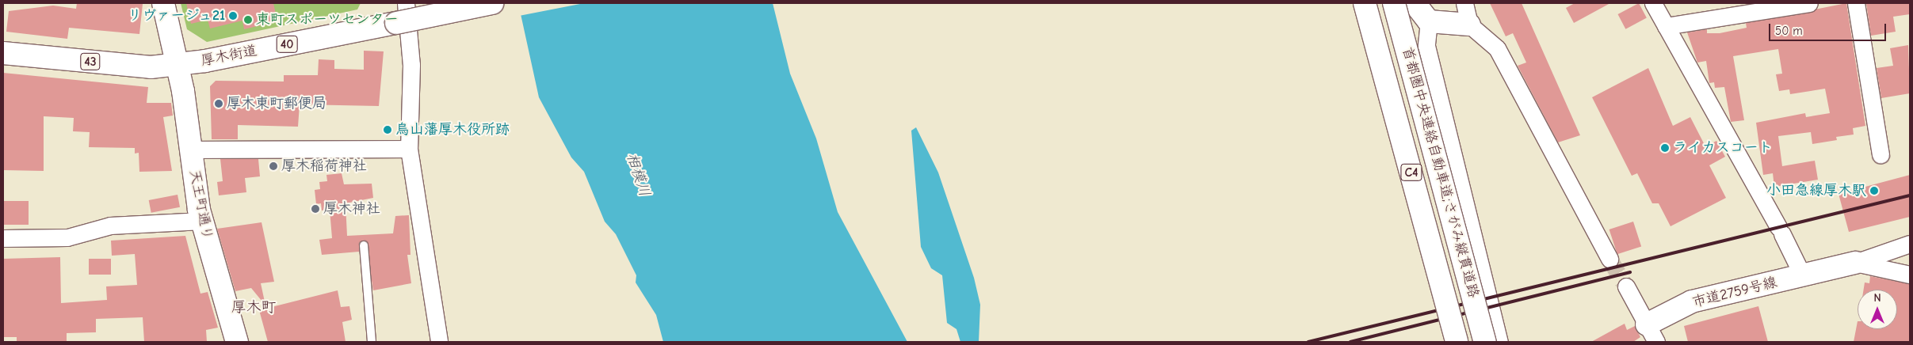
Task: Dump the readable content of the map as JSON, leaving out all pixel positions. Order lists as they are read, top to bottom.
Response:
{
  "streets": {
    "main road": [
      "40",
      "厚木街道",
      "43",
      "C4",
      "首都圏中央連絡自動車道;さがみ縦貫道路",
      "天王町通り",
      "市道2759号線"
    ]
  },
  "crossings": [
    ["厚木街道", "43"],
    ["厚木街道", "天王町通り"],
    ["43", "天王町通り"]
  ],
  "districts": ["厚木町"],
  "water": ["相模川"],
  "places": [
    "リヴァージュ21",
    "東町スポーツセンター",
    "厚木東町郵便局",
    "烏山藩厚木役所跡",
    "ライカスコート",
    "厚木稲荷神社",
    "小田急線厚木駅",
    "厚木神社"
  ],
  "scale_bar": "50 m",
  "north": "top"
}
